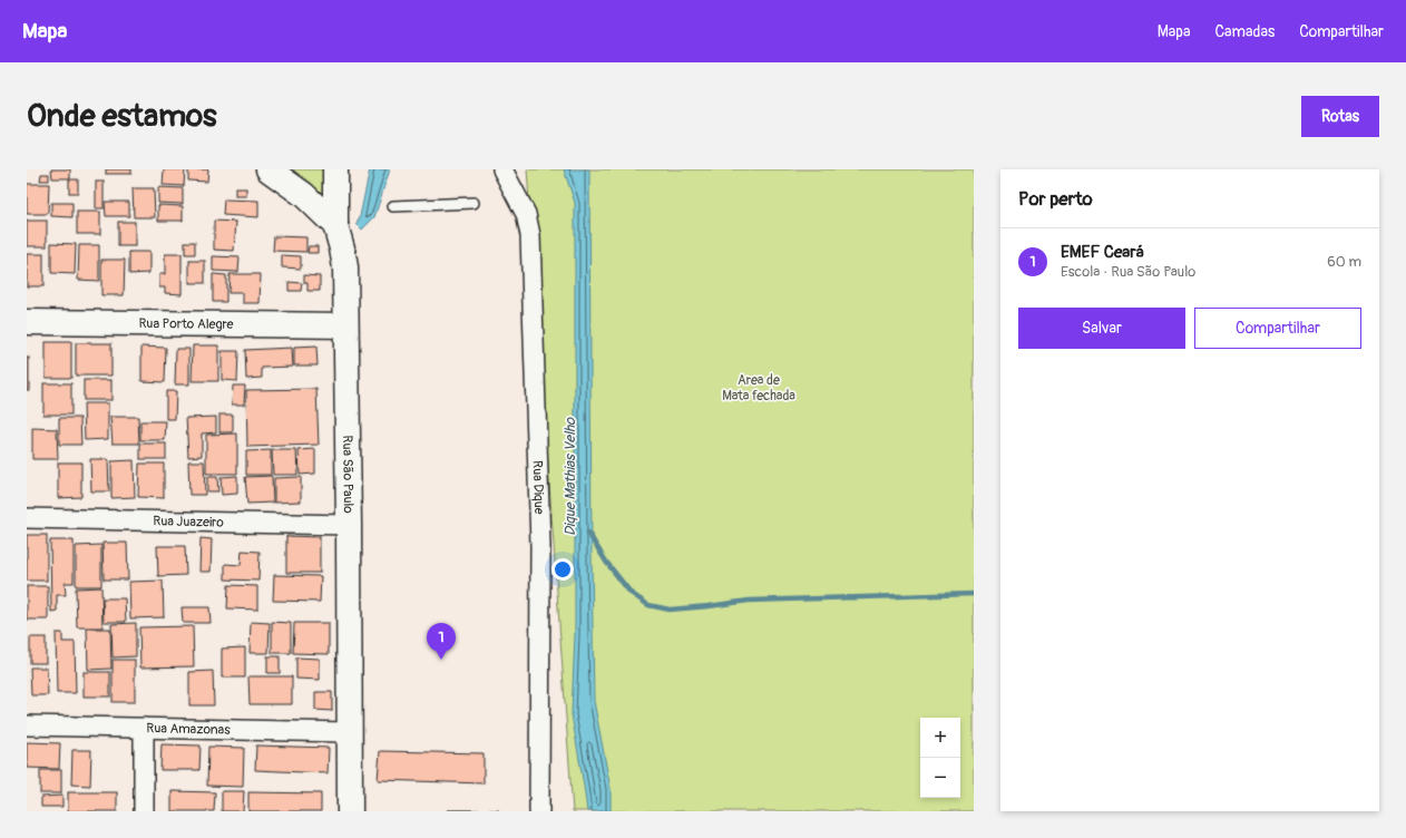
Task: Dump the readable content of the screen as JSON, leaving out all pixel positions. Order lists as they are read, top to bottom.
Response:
{
  "streets": {
    "street": [
      "Rua Porto Alegre",
      "Rua São Paulo",
      "Rua Dique",
      "Rua Juazeiro",
      "Rua Amazonas"
    ]
  },
  "crossings": [
    ["Rua Porto Alegre", "Rua São Paulo"],
    ["Rua São Paulo", "Rua Juazeiro"],
    ["Rua São Paulo", "Rua Amazonas"]
  ],
  "water": ["Dique Mathias Velho"],
  "parks": ["Area de Mata fechada"],
  "page": {
    "header": "Mapa",
    "nav": ["Mapa", "Camadas", "Compartilhar"],
    "buttons": [
      "Rotas",
      ["Salvar", "Compartilhar"]
    ],
    "title": "Onde estamos",
    "heading": "Por perto",
    "list": [
      {
        "mark": "1",
        "name": "EMEF Ceará",
        "note": "Escola · Rua São Paulo",
        "value": "60 m"
      }
    ],
    "pins": "1",
    "map_buttons": ["+", "−"]
  }
}
